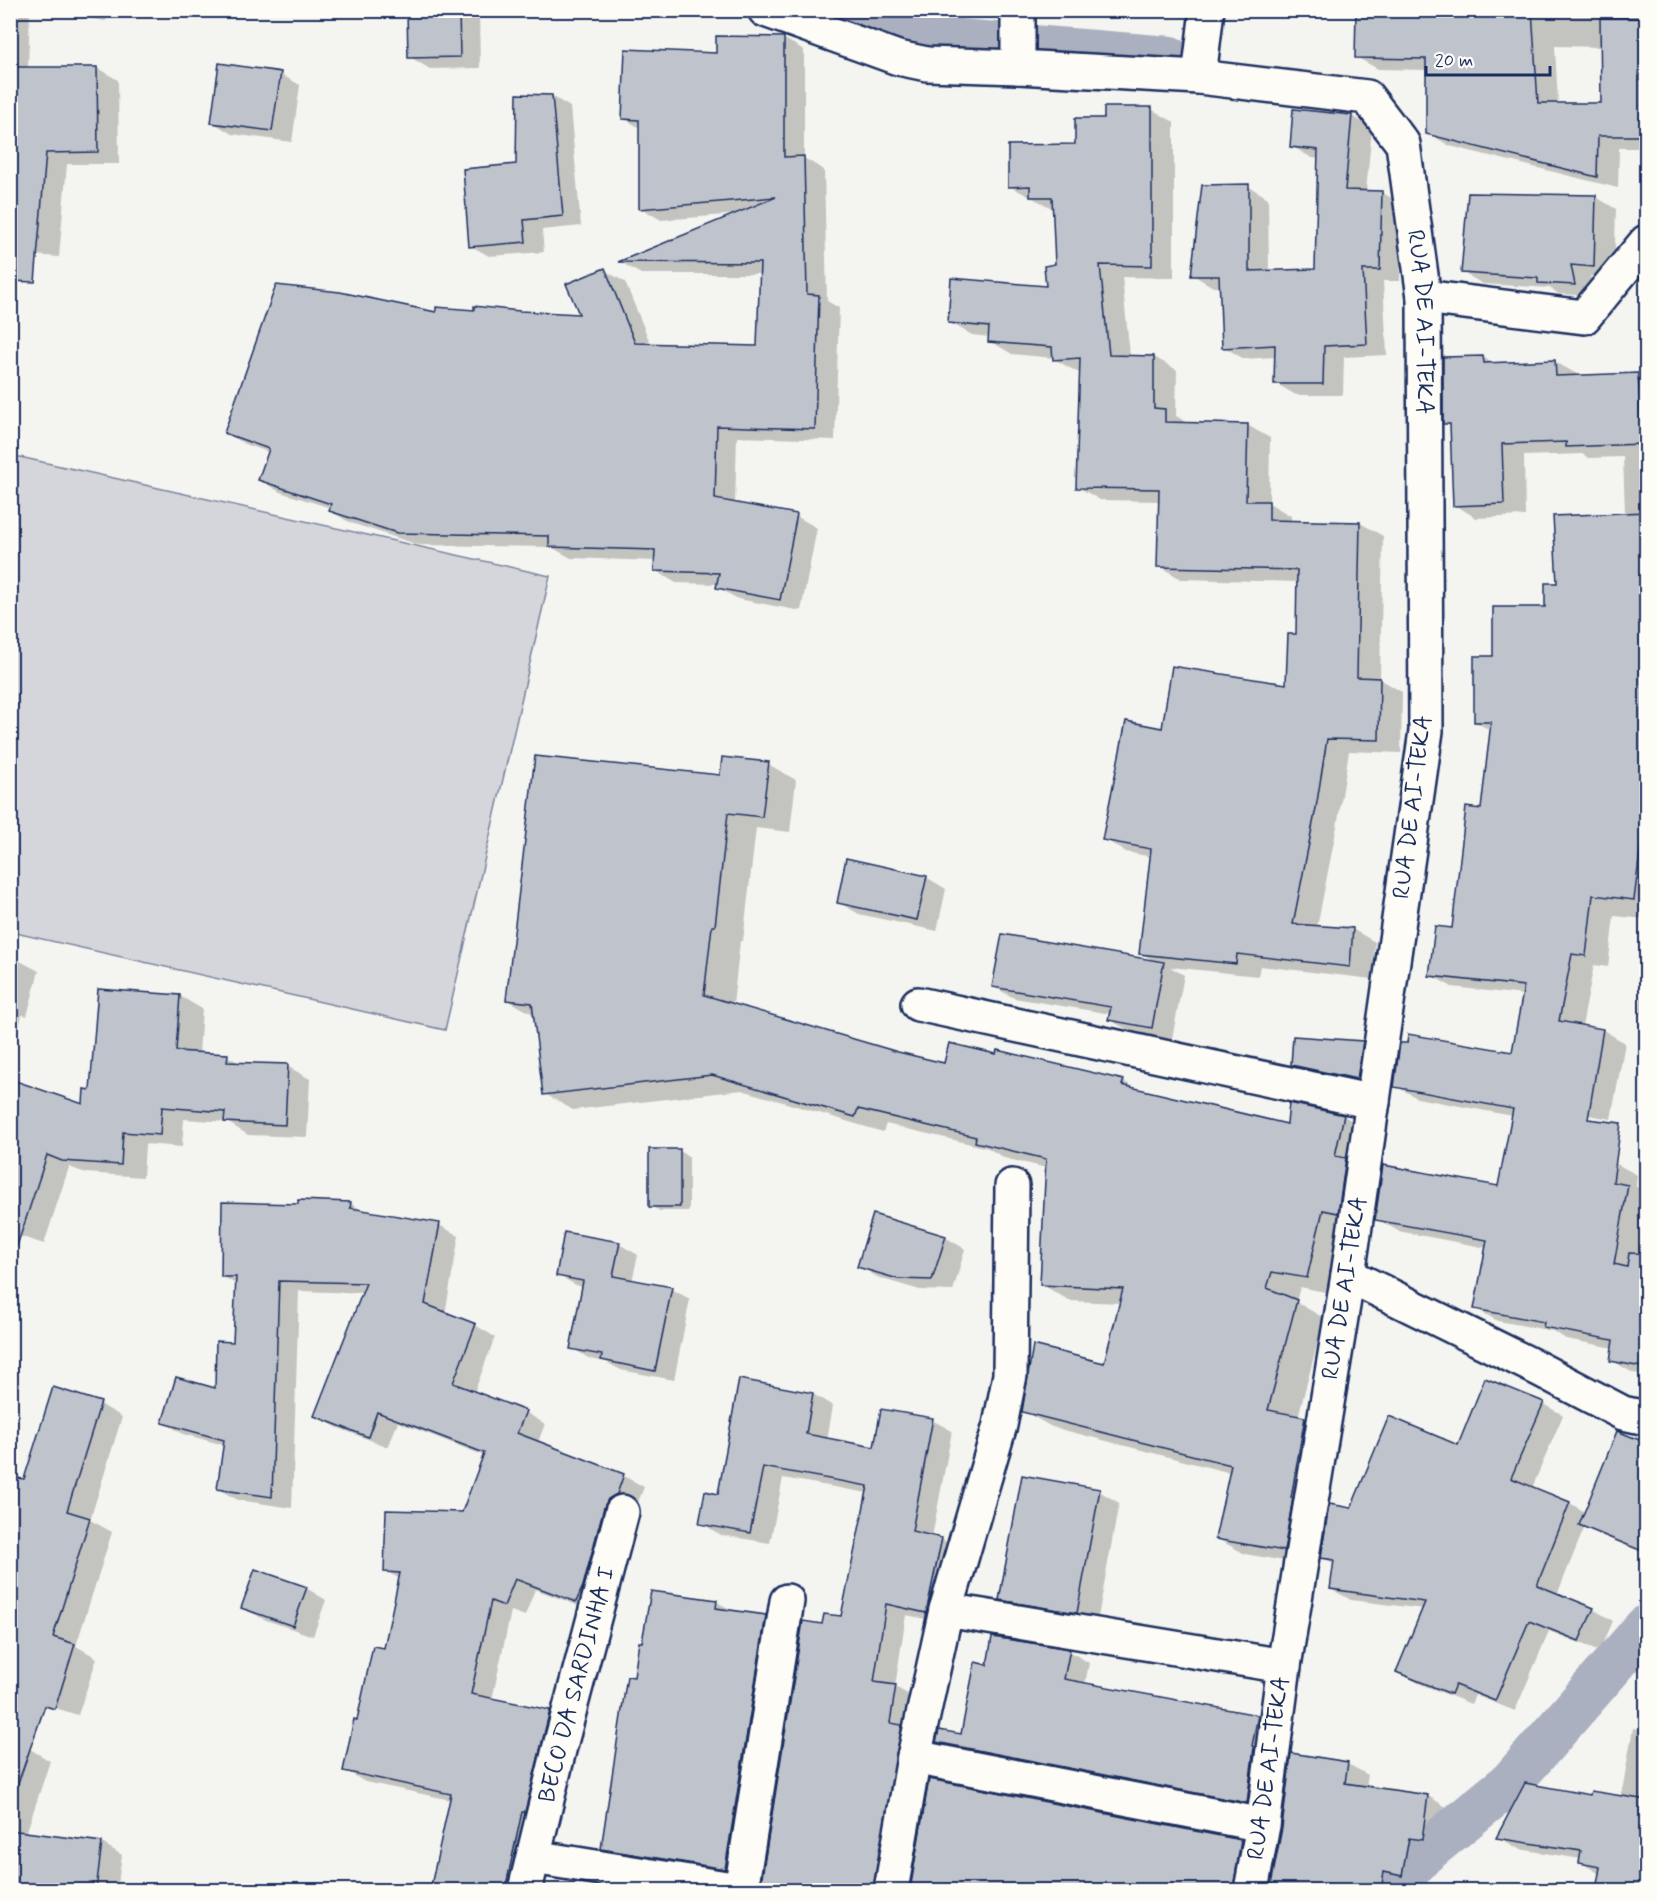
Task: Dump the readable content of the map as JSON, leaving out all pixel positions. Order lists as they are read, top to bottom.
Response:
{
  "streets": {
    "street": ["RUA DE AI-TEKA", "BECO DA SARDINHA I"]
  },
  "scale_bar": "20 m"
}
